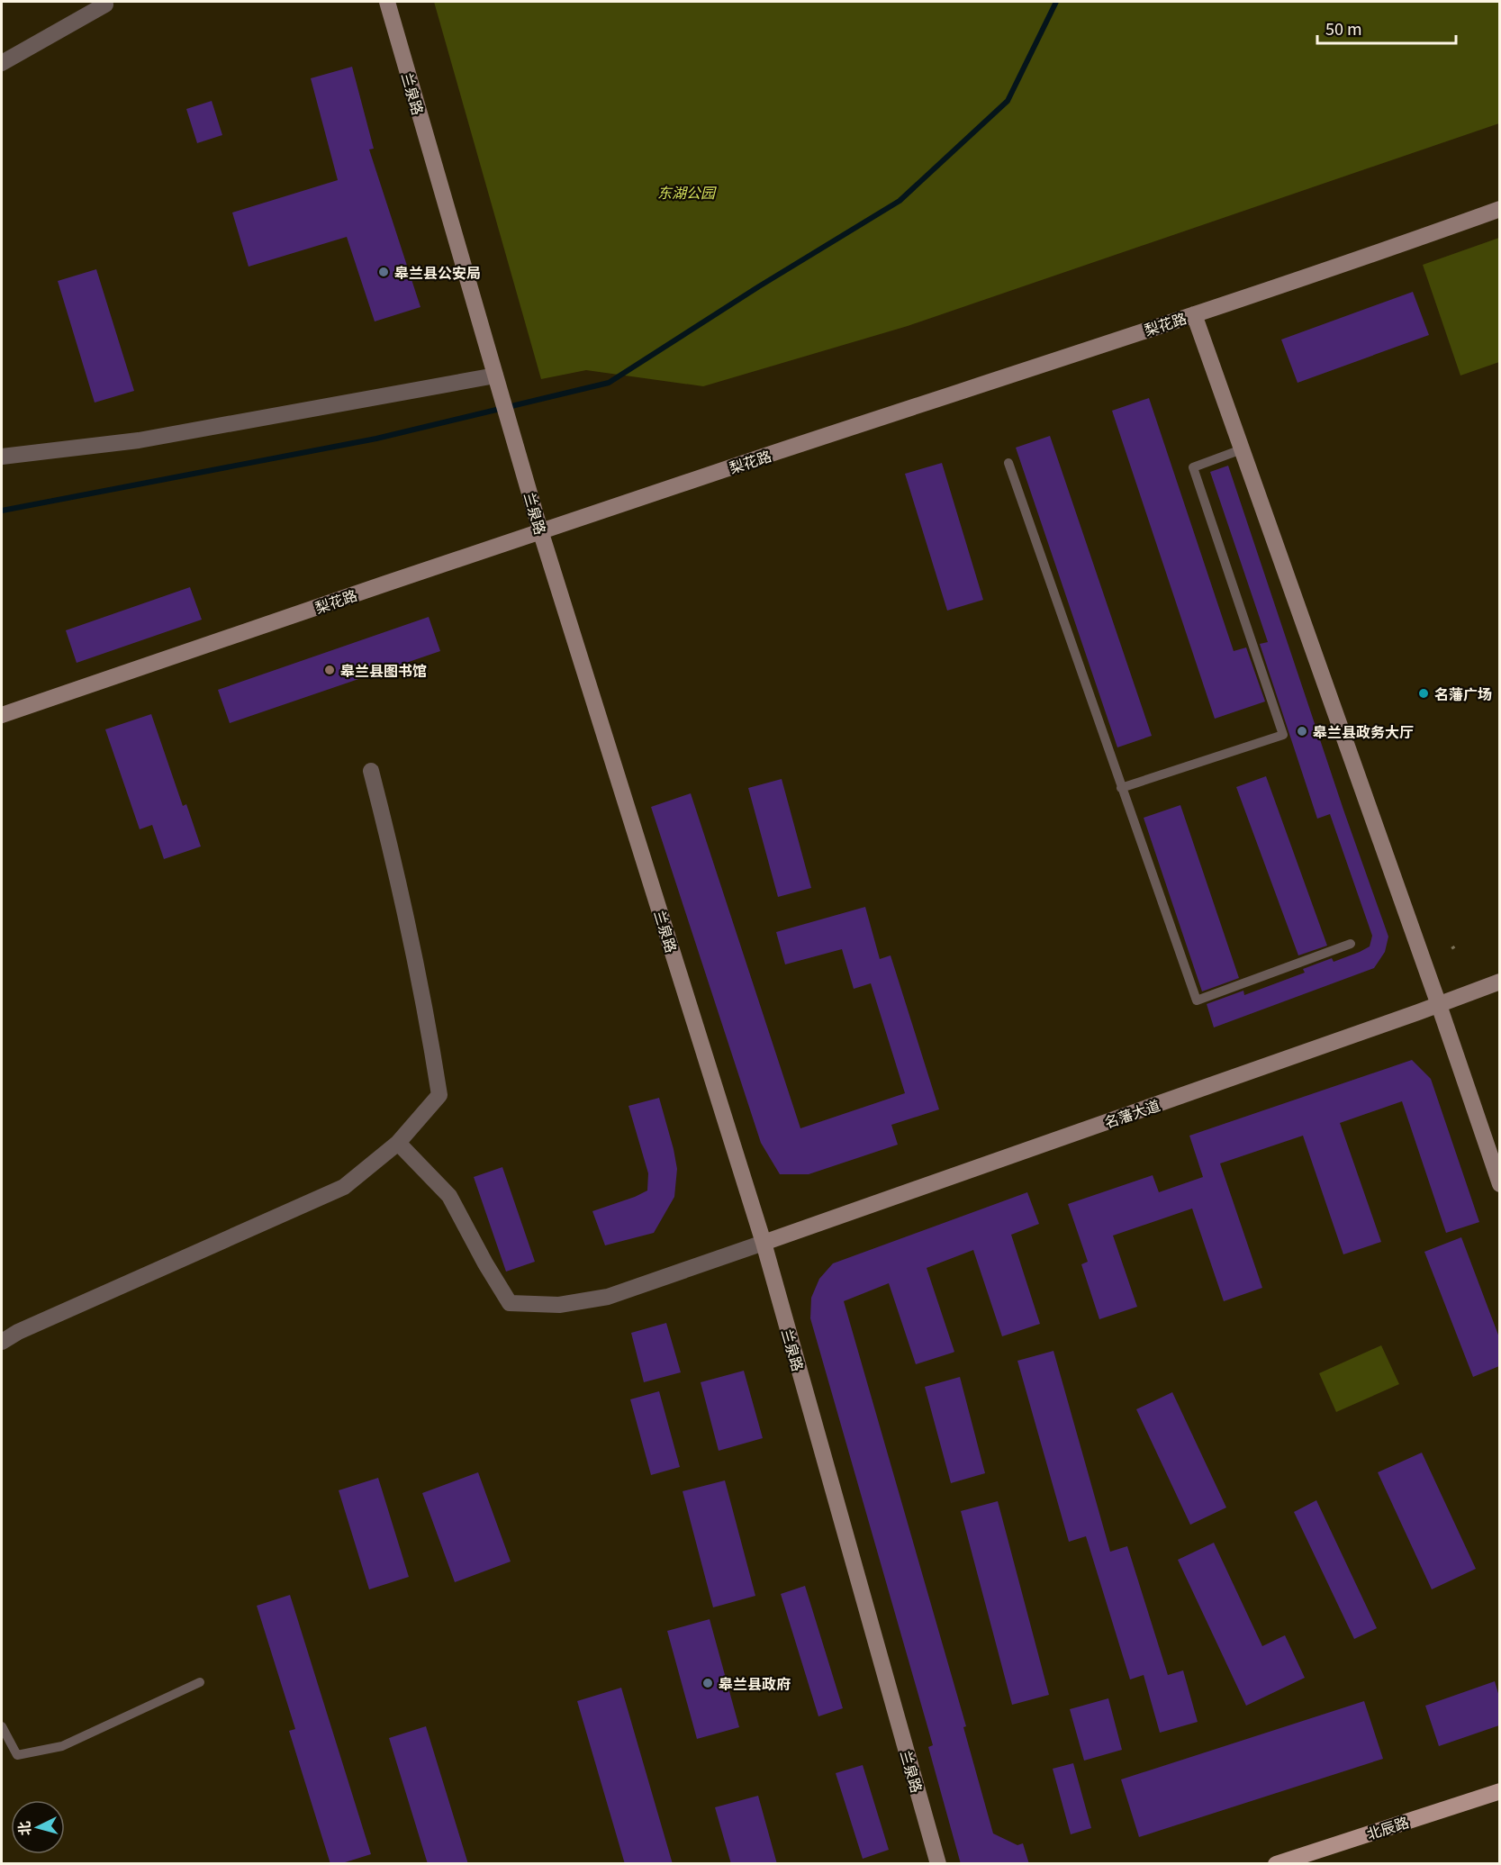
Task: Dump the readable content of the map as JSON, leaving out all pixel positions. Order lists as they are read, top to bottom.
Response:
{
  "streets": {
    "main road": ["北辰路"],
    "street": ["兰泉路", "梨花路", "名藩大道"]
  },
  "crossings": [
    ["兰泉路", "梨花路"],
    ["兰泉路", "名藩大道"]
  ],
  "parks": ["东湖公园"],
  "places": [
    "皋兰县公安局",
    "皋兰县图书馆",
    "名藩广场",
    "皋兰县政务大厅",
    "皋兰县政府"
  ],
  "scale_bar": "50 m",
  "north": "left"
}
